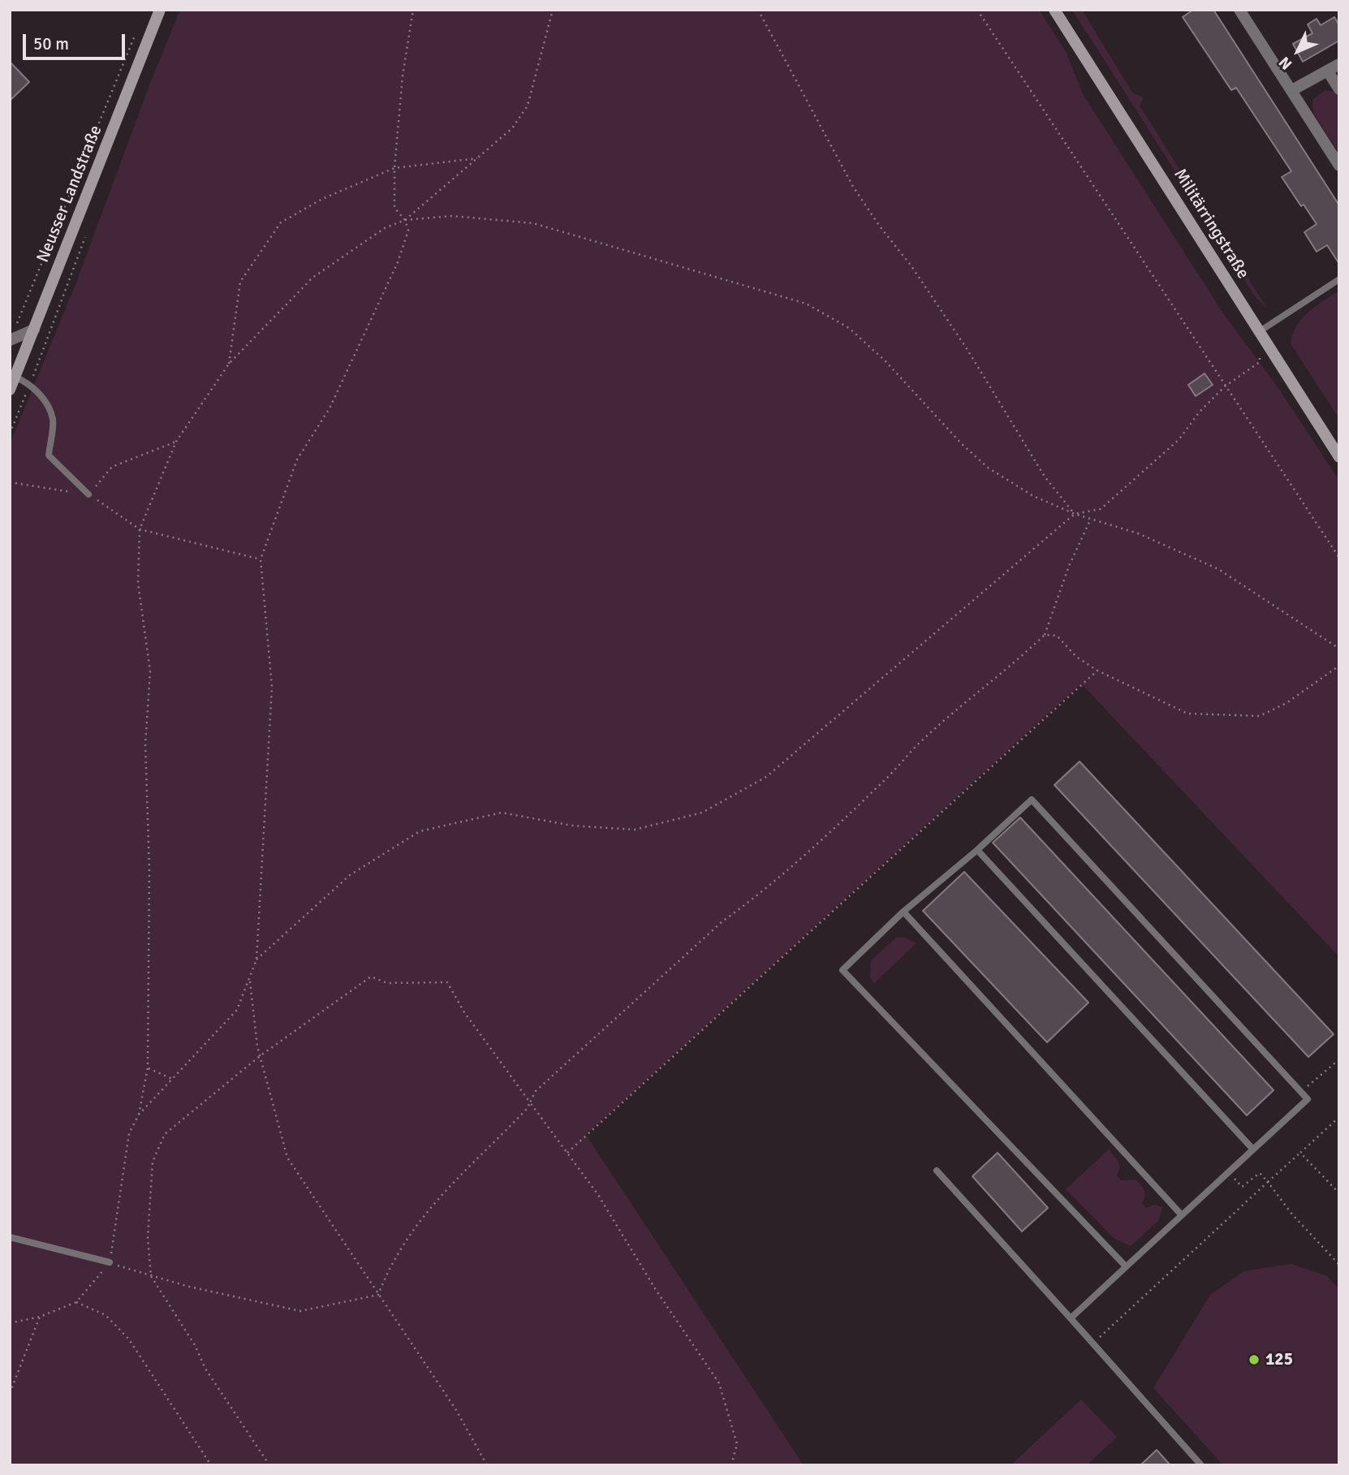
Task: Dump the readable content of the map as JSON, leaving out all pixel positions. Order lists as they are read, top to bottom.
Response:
{
  "streets": {
    "main road": ["Neusser Landstraße", "Militärringstraße"]
  },
  "places": ["125"],
  "scale_bar": "50 m",
  "north": "bottom left"
}
